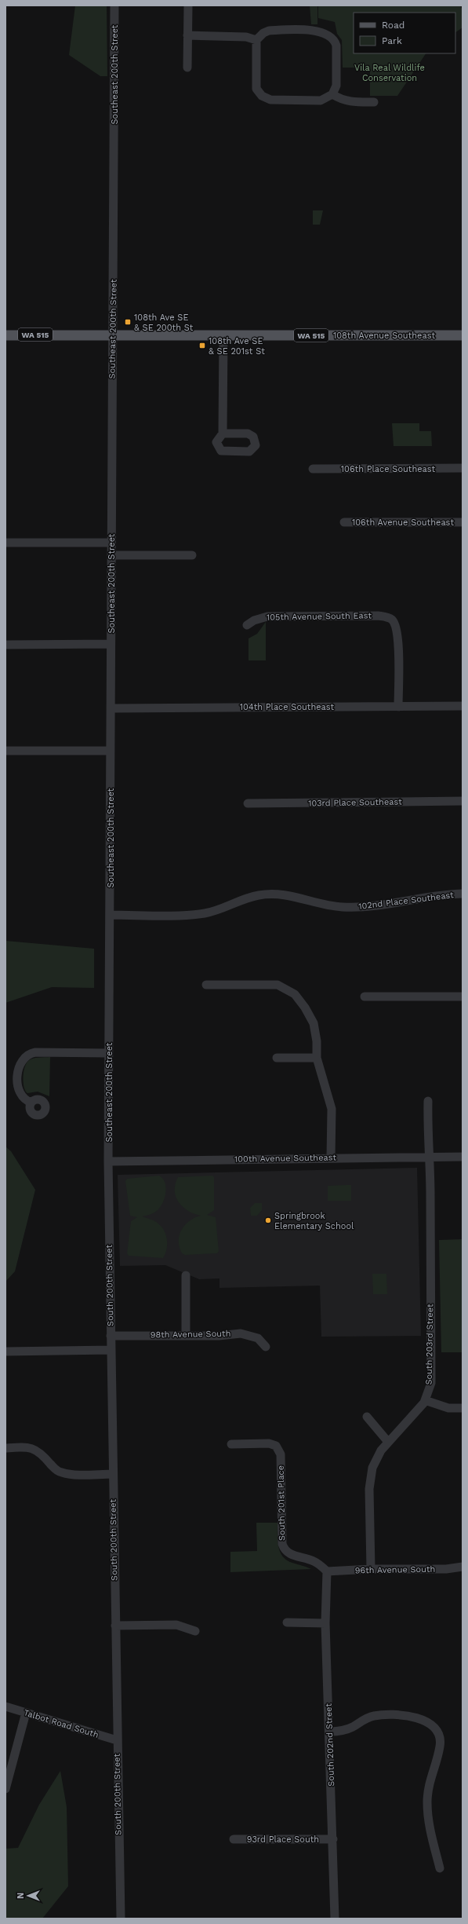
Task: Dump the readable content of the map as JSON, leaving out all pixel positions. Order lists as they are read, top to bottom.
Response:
{
  "streets": {
    "main road": ["WA 515", "108th Avenue Southeast"],
    "street": [
      "Southeast 200th Street",
      "106th Place Southeast",
      "106th Avenue Southeast",
      "105th Avenue South East",
      "104th Place Southeast",
      "103rd Place Southeast",
      "102nd Place Southeast",
      "100th Avenue Southeast",
      "South 200th Street",
      "98th Avenue South",
      "South 203rd Street",
      "South 201st Place",
      "96th Avenue South",
      "Talbot Road South",
      "South 202nd Street",
      "93rd Place South"
    ]
  },
  "crossings": [
    ["Southeast 200th Street", "108th Avenue Southeast"],
    ["Southeast 200th Street", "104th Place Southeast"],
    ["Southeast 200th Street", "102nd Place Southeast"],
    ["Southeast 200th Street", "100th Avenue Southeast"],
    ["Southeast 200th Street", "South 200th Street"],
    ["105th Avenue South East", "104th Place Southeast"],
    ["100th Avenue Southeast", "South 200th Street"],
    ["100th Avenue Southeast", "South 203rd Street"],
    ["South 200th Street", "98th Avenue South"],
    ["South 200th Street", "Talbot Road South"],
    ["South 203rd Street", "96th Avenue South"],
    ["South 201st Place", "96th Avenue South"],
    ["South 201st Place", "South 202nd Street"],
    ["96th Avenue South", "South 202nd Street"],
    ["South 202nd Street", "93rd Place South"]
  ],
  "parks": ["Vila Real Wildlife Conservation"],
  "places": {
    "transit": ["108th Ave SE & SE 200th St", "108th Ave SE & SE 201st St"],
    "other": ["Springbrook Elementary School"]
  },
  "legend": ["Road", "Park"],
  "north": "left"
}
